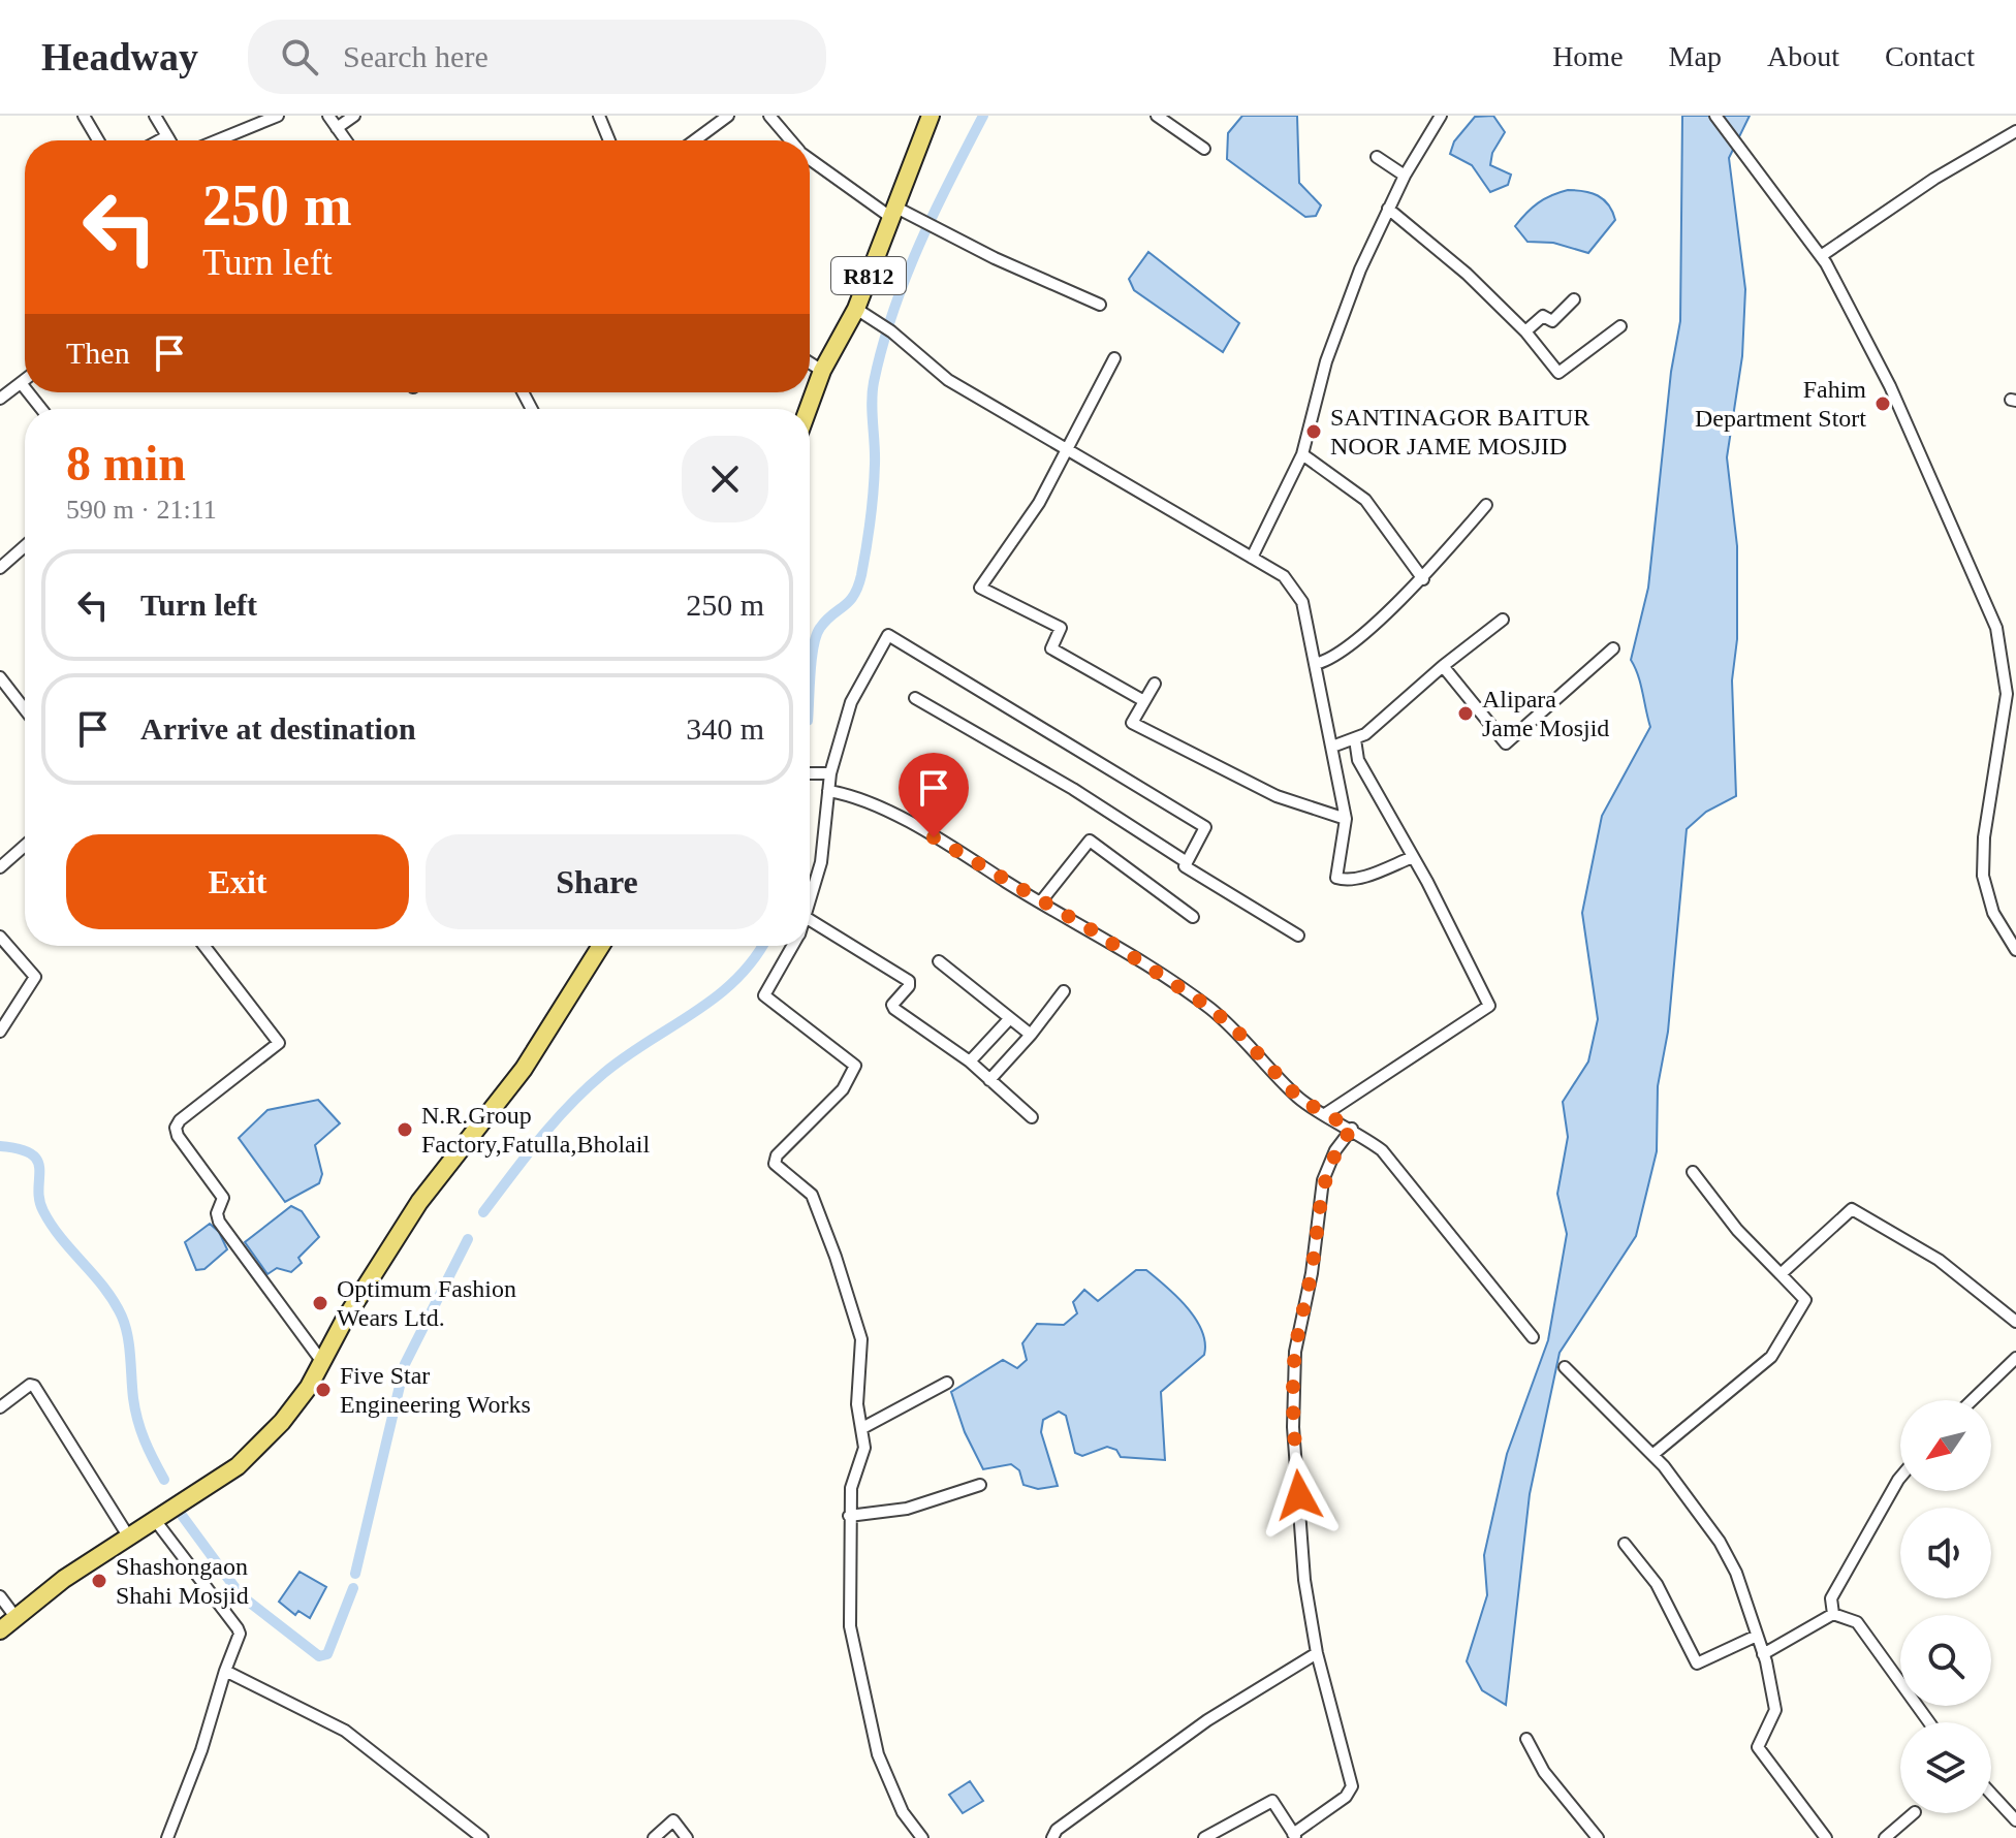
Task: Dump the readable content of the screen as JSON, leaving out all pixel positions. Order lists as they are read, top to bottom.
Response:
{
  "streets": {
    "main road": ["R812"]
  },
  "places": [
    "Fahim Department Stort",
    "SANTINAGOR BAITUR NOOR JAME MOSJID",
    "Alipara Jame Mosjid",
    "N.R.Group Factory,Fatulla,Bholail",
    "Optimum Fashion Wears Ltd.",
    "Five Star Engineering Works",
    "Shashongaon Shahi Mosjid"
  ],
  "north": "bottom left",
  "page": {
    "header": "Headway",
    "search": "Search here",
    "nav": [
      "Home",
      "Map",
      "About",
      "Contact"
    ],
    "turn": ["250 m", "Turn left"],
    "then": "Then",
    "heading": ["8 min", "590 m · 21:11"],
    "list": [
      {
        "name": "Turn left",
        "value": "250 m"
      },
      {
        "name": "Arrive at destination",
        "value": "340 m"
      }
    ],
    "buttons": ["Exit", "Share"]
  }
}
